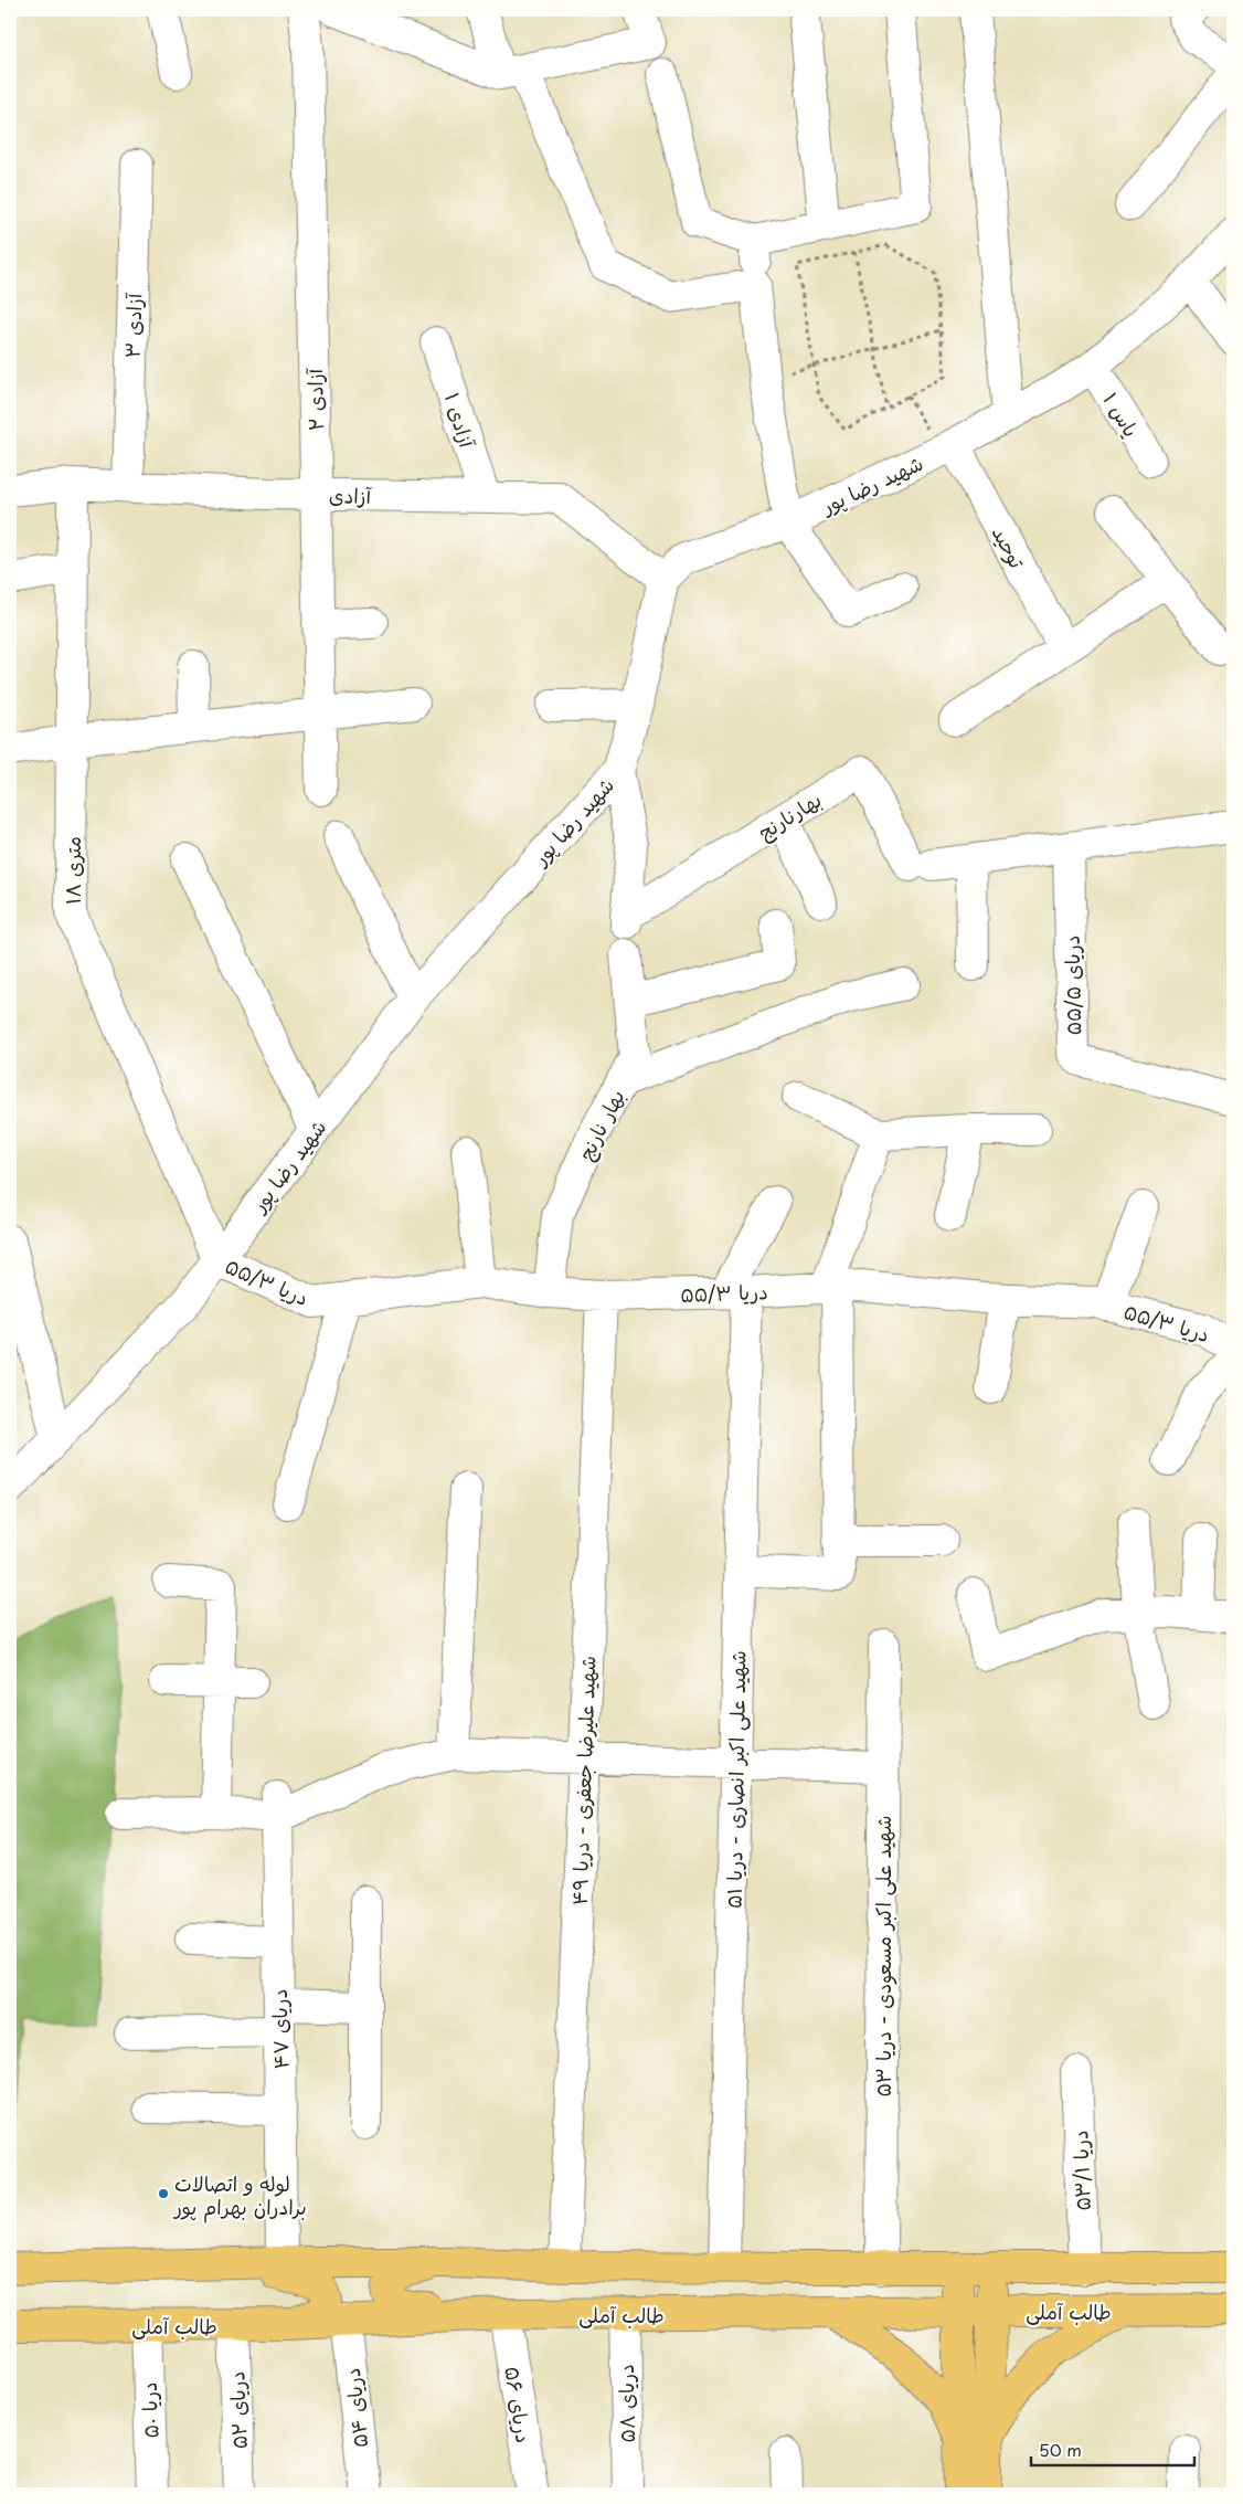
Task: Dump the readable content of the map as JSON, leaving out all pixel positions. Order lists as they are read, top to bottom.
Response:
{
  "streets": {
    "main road": ["طالب آملی"],
    "street": [
      "آزادی ۳",
      "آزادی ۲",
      "یاس ۱",
      "آزادی ۱",
      "شهید رضا پور",
      "آزادی",
      "توحید",
      "بهارنارنج",
      "۱۸ متری",
      "دریای ۵۵/۵",
      "بهار نارنج",
      "دریا ۵۵/۳",
      "شهید علی اکبر انصاری - دریا ۵۱",
      "شهید علیرضا جعفری - دریا ۴۹",
      "شهید علی اکبر مسعودی - دریا ۵۳",
      "دریای ۴۷",
      "دریا ۵۳/۱",
      "دریای ۵۸",
      "دریای ۵۶",
      "دریای ۵۴",
      "دریا ۵۰",
      "دریای ۵۲"
    ]
  },
  "crossings": [
    ["آزادی ۳", "آزادی"],
    ["آزادی ۲", "آزادی"],
    ["یاس ۱", "شهید رضا پور"],
    ["آزادی ۱", "آزادی"],
    ["شهید رضا پور", "آزادی"],
    ["شهید رضا پور", "توحید"],
    ["شهید رضا پور", "بهارنارنج"],
    ["شهید رضا پور", "۱۸ متری"],
    ["شهید رضا پور", "دریا ۵۵/۳"],
    ["آزادی", "۱۸ متری"],
    ["۱۸ متری", "دریا ۵۵/۳"],
    ["بهار نارنج", "دریا ۵۵/۳"],
    ["دریا ۵۵/۳", "شهید علی اکبر انصاری - دریا ۵۱"],
    ["دریا ۵۵/۳", "شهید علیرضا جعفری - دریا ۴۹"],
    ["طالب آملی", "دریای ۵۸"],
    ["طالب آملی", "دریای ۵۶"],
    ["طالب آملی", "دریای ۵۴"],
    ["طالب آملی", "دریا ۵۰"],
    ["طالب آملی", "دریای ۵۲"]
  ],
  "places": ["لوله و اتصالات برادران بهرام پور"],
  "scale_bar": "50 m"
}
